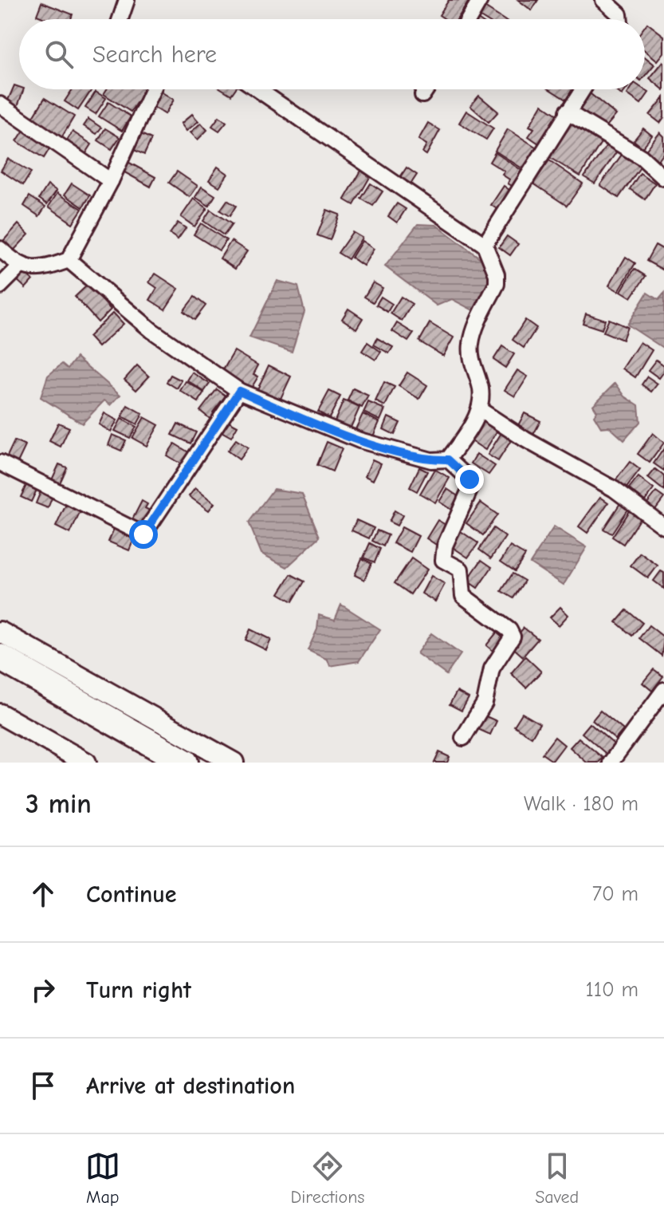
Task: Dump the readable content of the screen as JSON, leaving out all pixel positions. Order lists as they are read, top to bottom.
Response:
{
  "page": {
    "search": "Search here",
    "heading": ["3 min", "Walk · 180 m"],
    "list": [
      ["Continue", "70 m"],
      ["Turn right", "110 m"],
      "Arrive at destination"
    ],
    "nav": ["Map", "Directions", "Saved"]
  }
}
